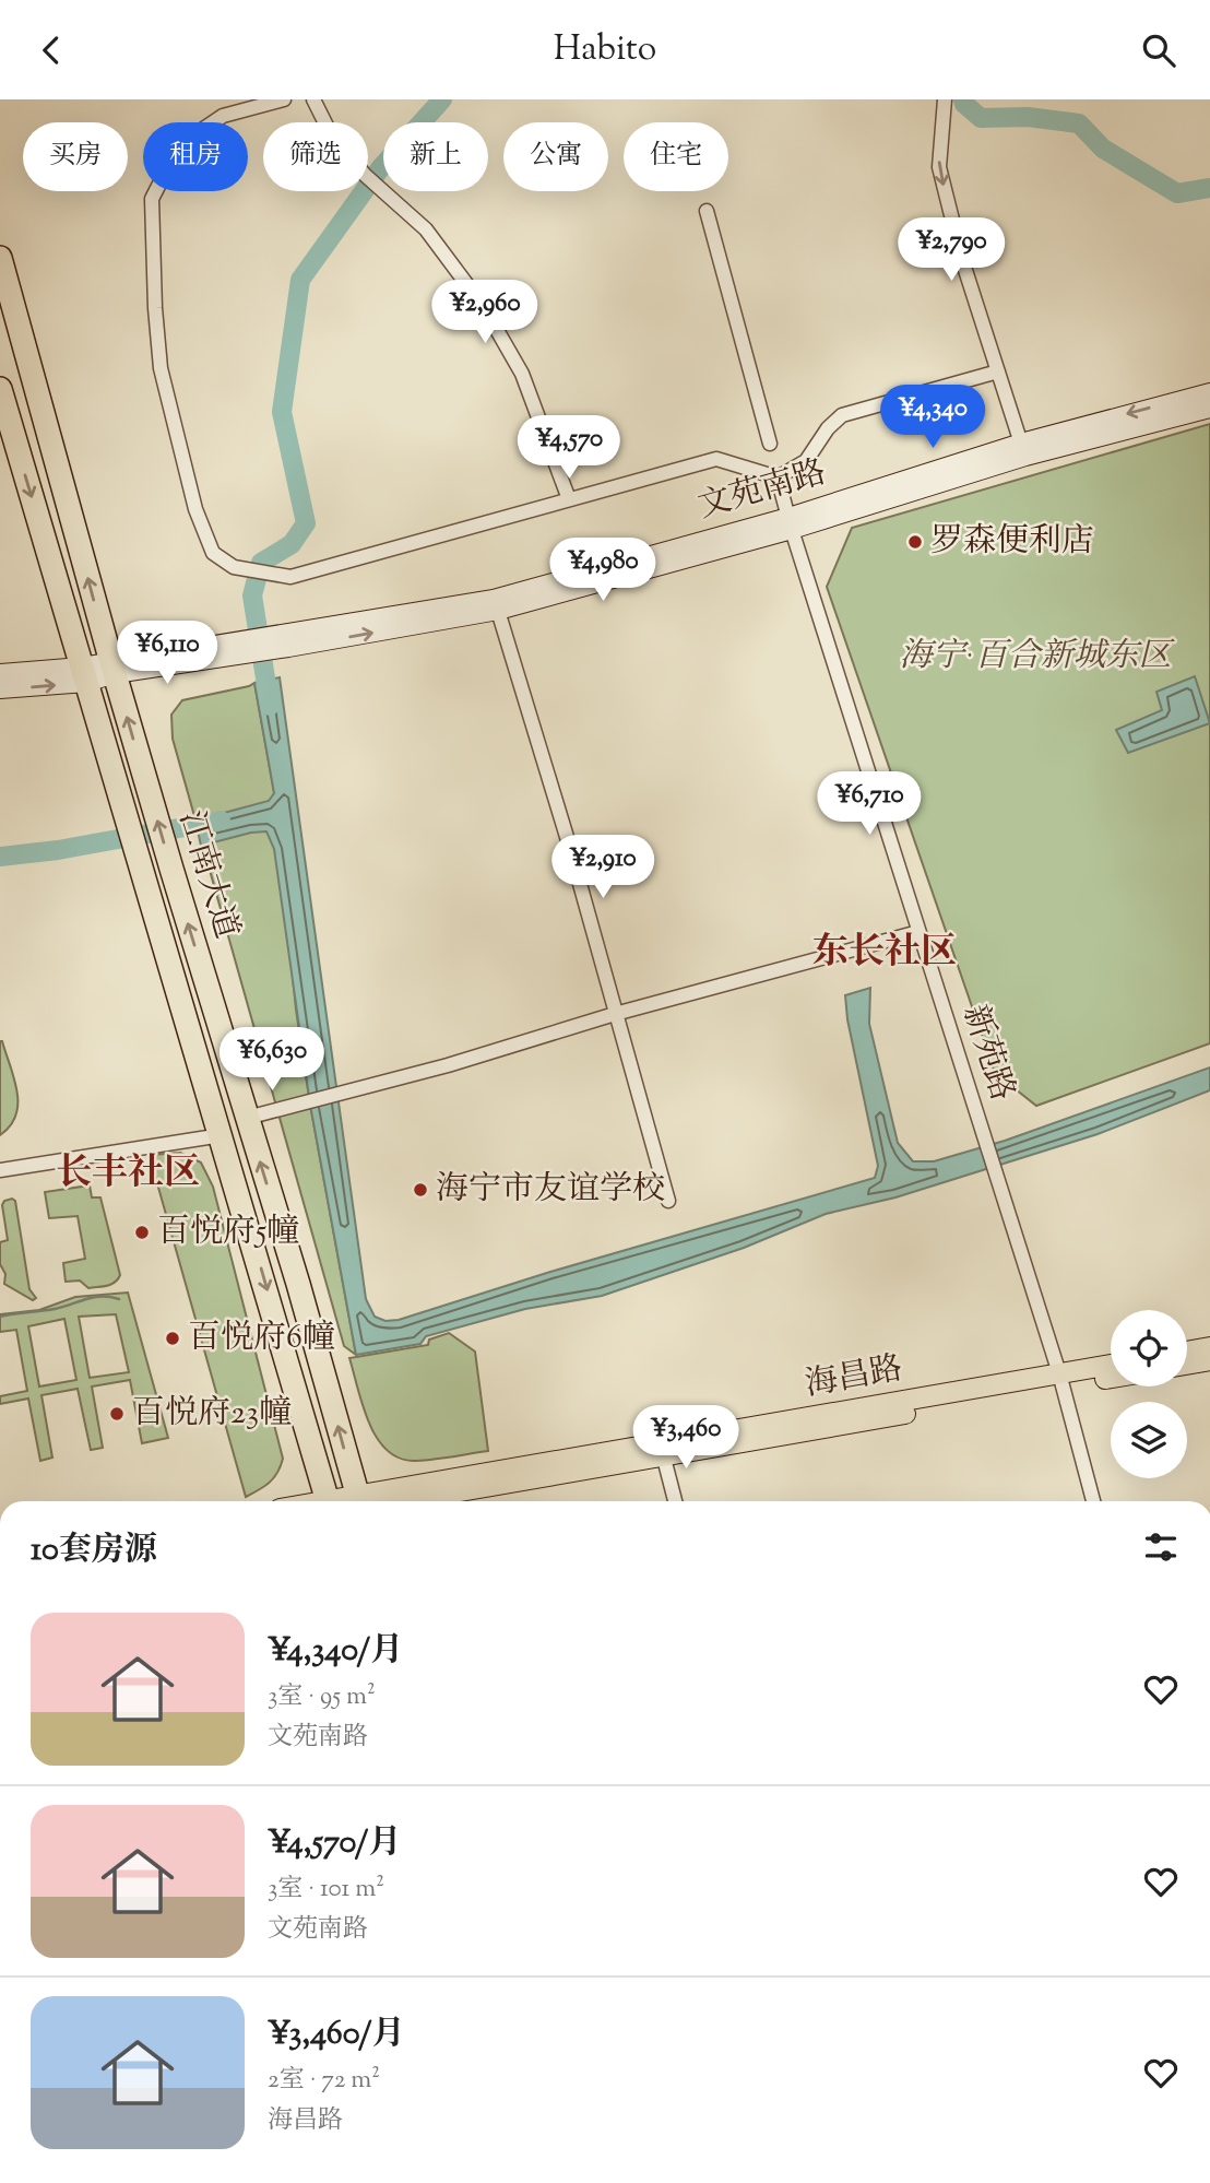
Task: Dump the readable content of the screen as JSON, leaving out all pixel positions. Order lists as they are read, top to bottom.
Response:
{
  "streets": {
    "highway": ["江南大道"],
    "main road": ["文苑南路", "海昌路"],
    "street": ["新苑路"]
  },
  "crossings": [
    ["文苑南路", "新苑路"],
    ["新苑路", "海昌路"]
  ],
  "districts": ["东长社区", "长丰社区"],
  "parks": ["海宁·百合新城东区"],
  "places": [
    "罗森便利店",
    "海宁市友谊学校",
    "百悦府5幢",
    "百悦府6幢",
    "百悦府23幢"
  ],
  "page": {
    "header": "Habito",
    "chip": [
      "买房",
      "租房",
      "筛选",
      "新上",
      "公寓",
      "住宅"
    ],
    "price": [
      "¥2,790",
      "¥2,960",
      "¥4,340",
      "¥4,570",
      "¥4,980",
      "¥6,110",
      "¥6,710",
      "¥2,910",
      "¥6,630",
      "¥3,460"
    ],
    "heading": "10套房源",
    "list": [
      {
        "name": "¥4,340/月",
        "note": "3室 · 95 m² · 文苑南路"
      },
      {
        "name": "¥4,570/月",
        "note": "3室 · 101 m² · 文苑南路"
      },
      {
        "name": "¥3,460/月",
        "note": "2室 · 72 m² · 海昌路"
      }
    ]
  }
}
